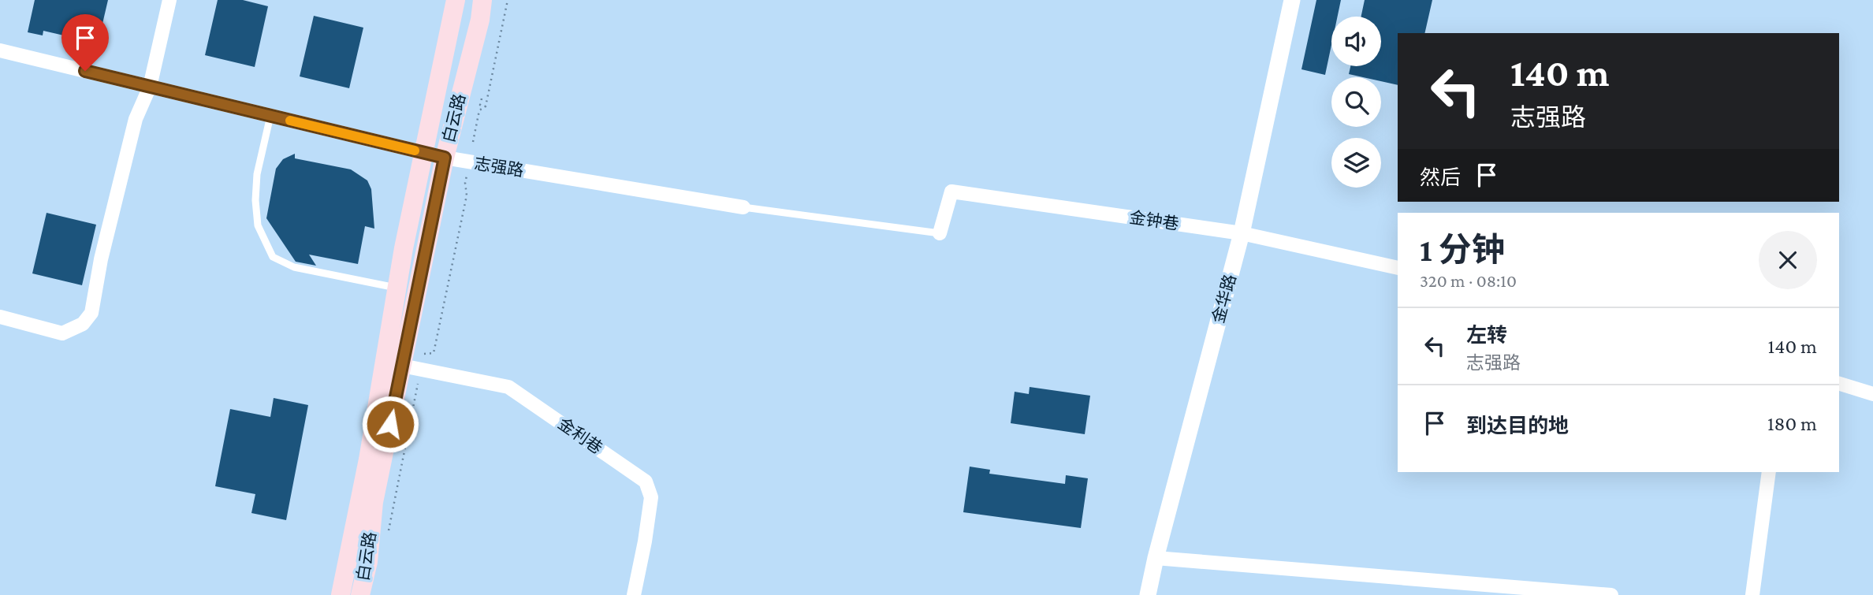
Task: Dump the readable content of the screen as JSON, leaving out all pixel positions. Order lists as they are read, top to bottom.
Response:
{
  "streets": {
    "main road": ["白云路"],
    "street": [
      "志强路",
      "金钟巷",
      "金华路",
      "金利巷"
    ]
  },
  "crossings": [
    ["白云路", "志强路"],
    ["白云路", "金利巷"],
    ["金钟巷", "金华路"]
  ],
  "page": {
    "turn": ["140 m", "志强路"],
    "then": "然后",
    "heading": ["1 分钟", "320 m · 08:10"],
    "list": [
      {
        "name": "左转",
        "note": "志强路",
        "value": "140 m"
      },
      {
        "name": "到达目的地",
        "value": "180 m"
      }
    ]
  }
}
